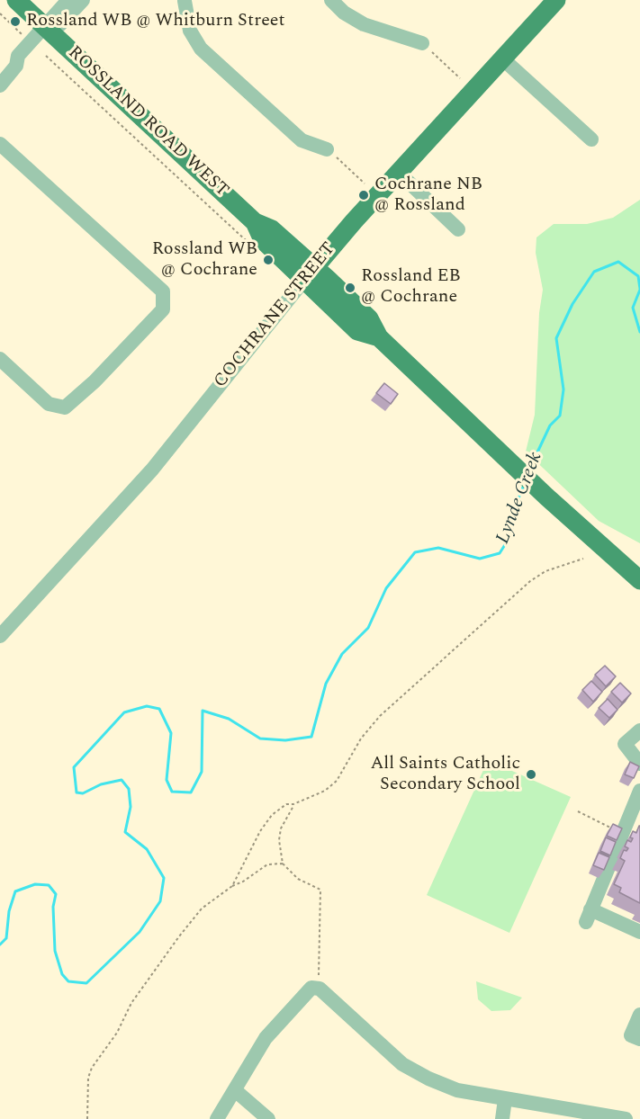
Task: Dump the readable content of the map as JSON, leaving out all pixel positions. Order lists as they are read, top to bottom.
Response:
{
  "streets": {
    "main road": ["ROSSLAND ROAD WEST", "COCHRANE STREET"]
  },
  "crossings": [
    ["ROSSLAND ROAD WEST", "COCHRANE STREET"]
  ],
  "water": ["Lynde Creek"],
  "places": [
    "Rossland WB @ Whitburn Street",
    "Cochrane NB @ Rossland",
    "Rossland WB @ Cochrane",
    "Rossland EB @ Cochrane",
    "All Saints Catholic Secondary School"
  ]
}
